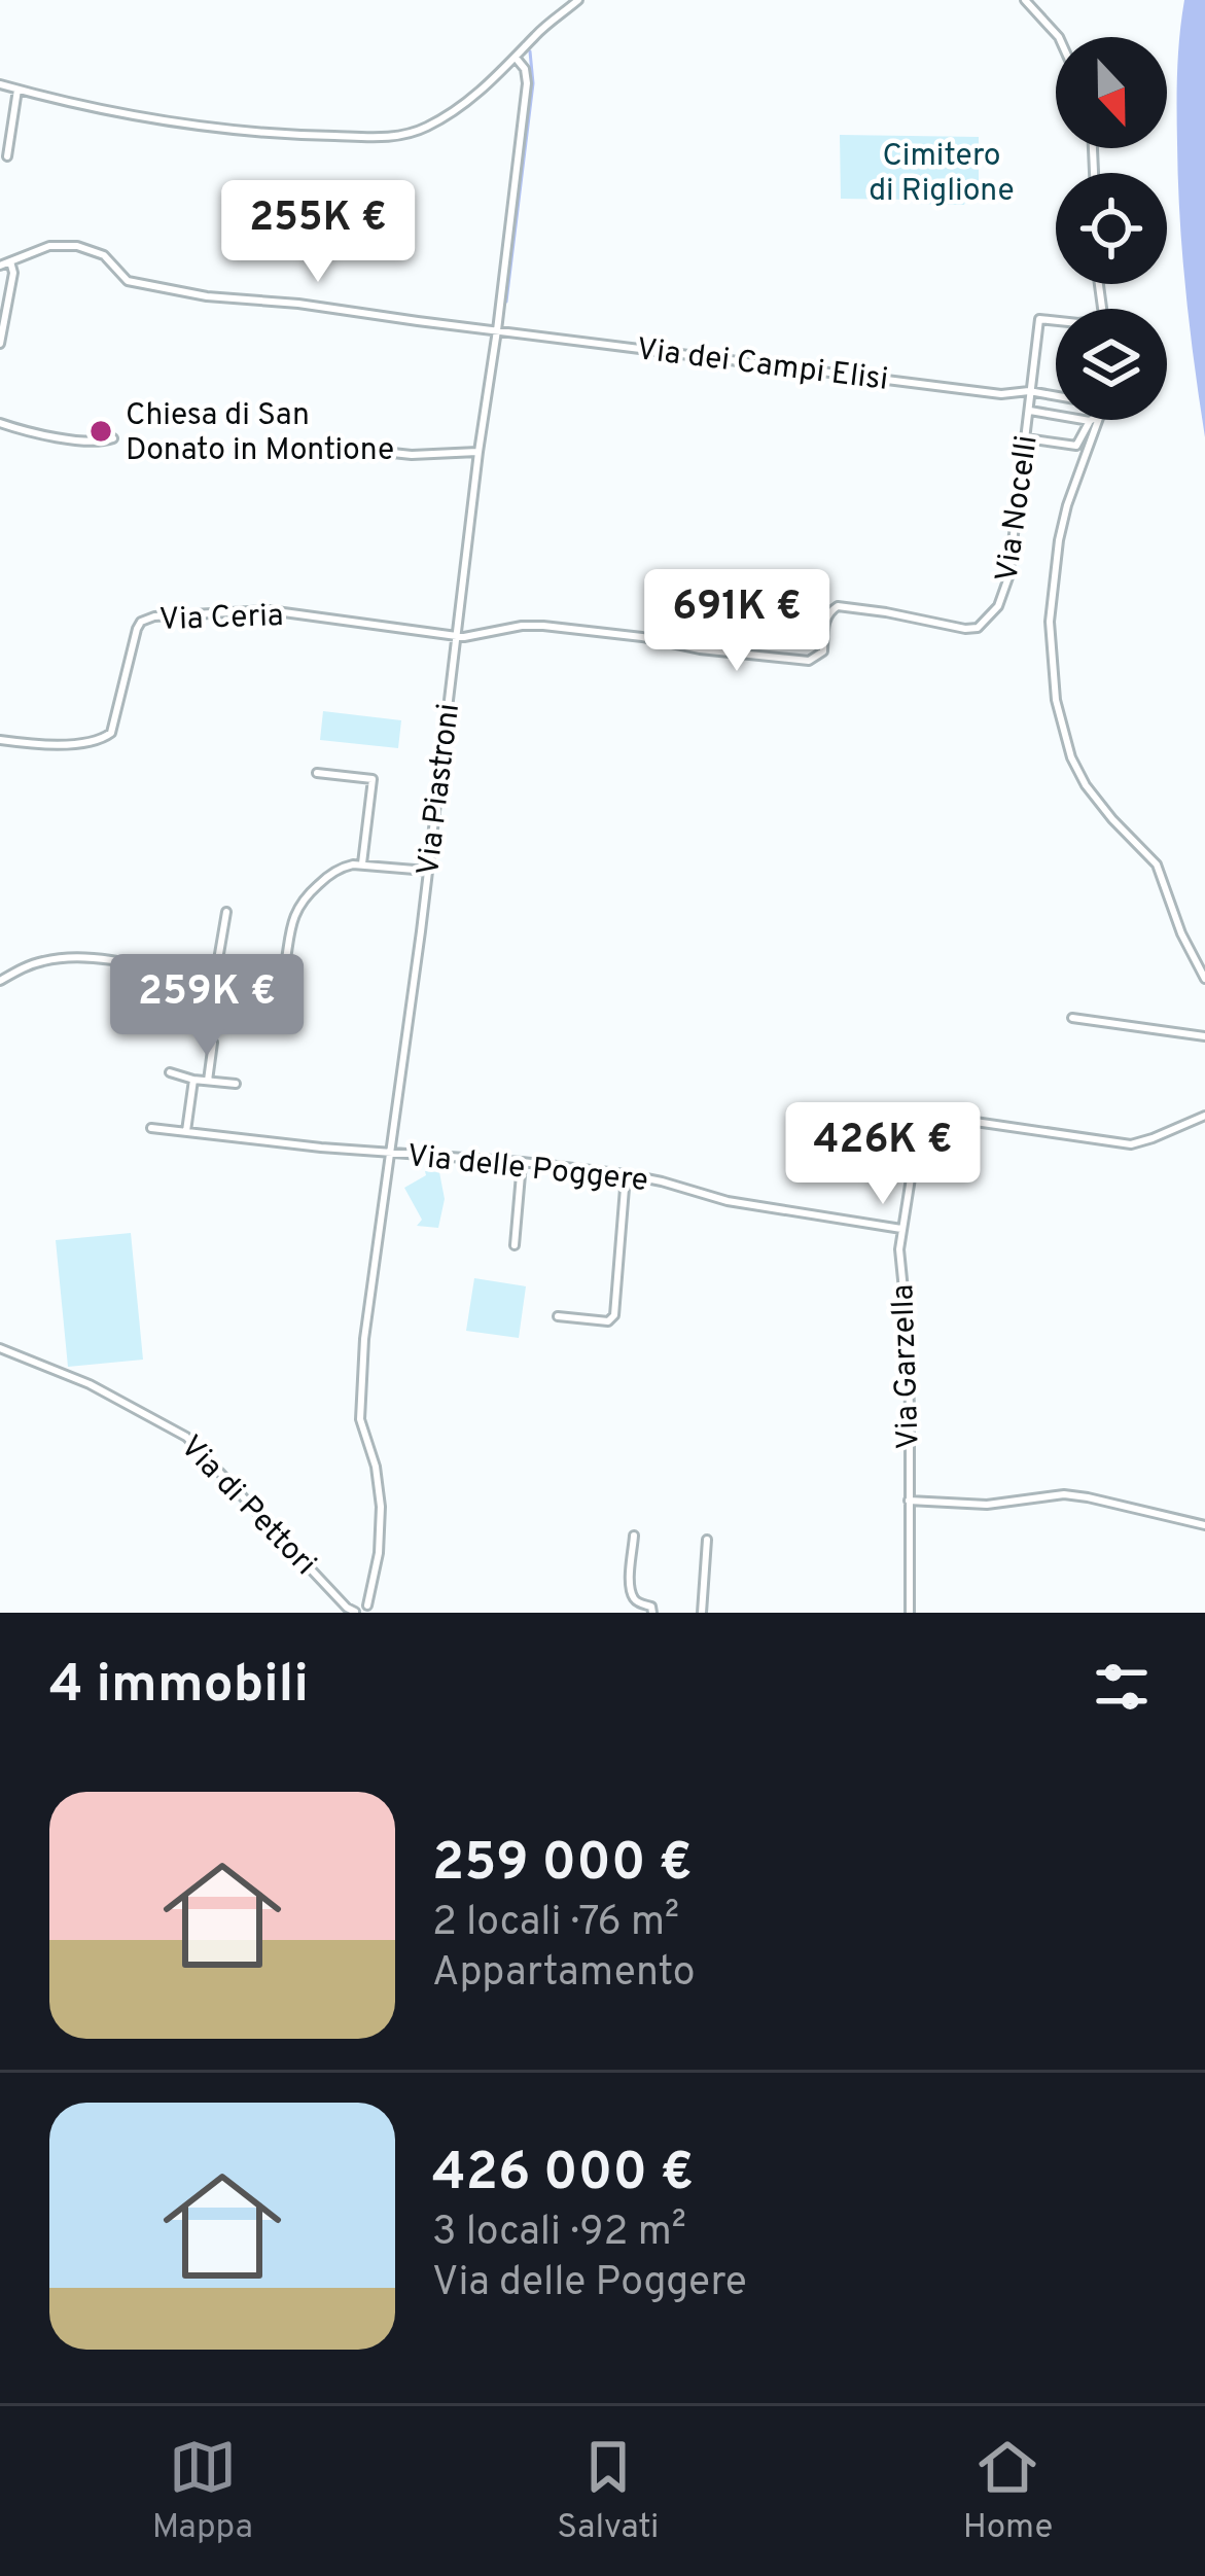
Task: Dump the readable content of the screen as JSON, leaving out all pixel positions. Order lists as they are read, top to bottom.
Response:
{
  "streets": {
    "street": [
      "Via dei Campi Elisi",
      "Via Nocelli",
      "Via Ceria",
      "Via Piastroni",
      "Via delle Poggere",
      "Via Garzella",
      "Via di Pettori"
    ]
  },
  "crossings": [
    ["Via dei Campi Elisi", "Via Nocelli"],
    ["Via dei Campi Elisi", "Via Piastroni"],
    ["Via Nocelli", "Via Ceria"],
    ["Via Nocelli", "Via Piastroni"],
    ["Via Ceria", "Via Piastroni"],
    ["Via Piastroni", "Via delle Poggere"],
    ["Via delle Poggere", "Via Garzella"]
  ],
  "parks": ["Cimitero di Riglione"],
  "places": ["Chiesa di San Donato in Montione"],
  "north": "bottom",
  "page": {
    "price": [
      "255K €",
      "691K €",
      "259K €",
      "426K €"
    ],
    "heading": "4 immobili",
    "list": [
      {
        "name": "259 000 €",
        "note": "2 locali · 76 m² · Appartamento"
      },
      {
        "name": "426 000 €",
        "note": "3 locali · 92 m² · Via delle Poggere"
      }
    ],
    "tabs": ["Mappa", "Salvati", "Home"]
  }
}
